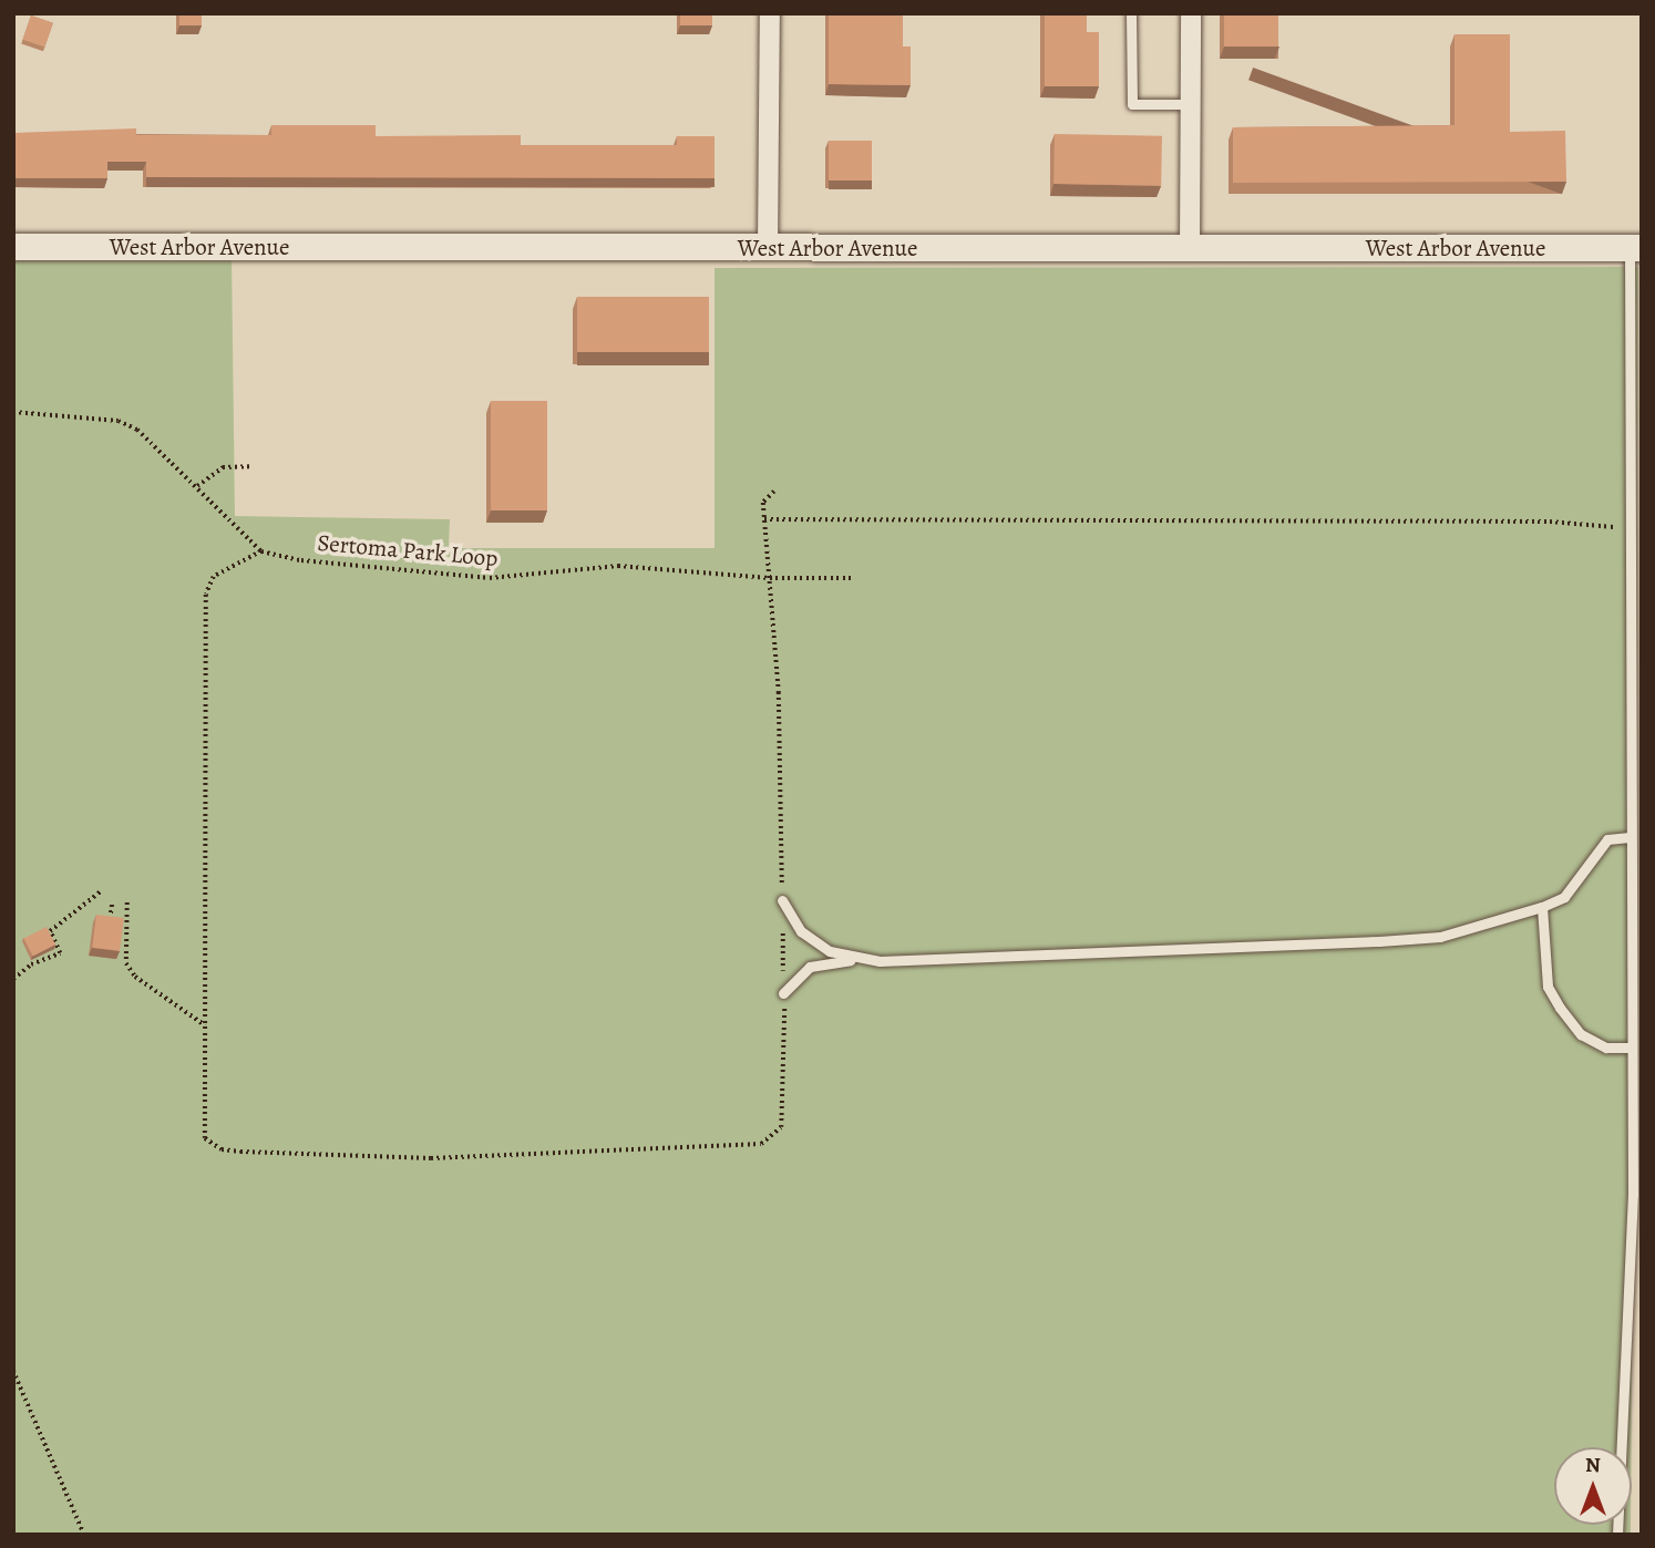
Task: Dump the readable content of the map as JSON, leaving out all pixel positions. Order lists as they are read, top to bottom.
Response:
{
  "streets": {
    "main road": ["West Arbor Avenue"],
    "path": ["Sertoma Park Loop"]
  },
  "north": "top"
}
